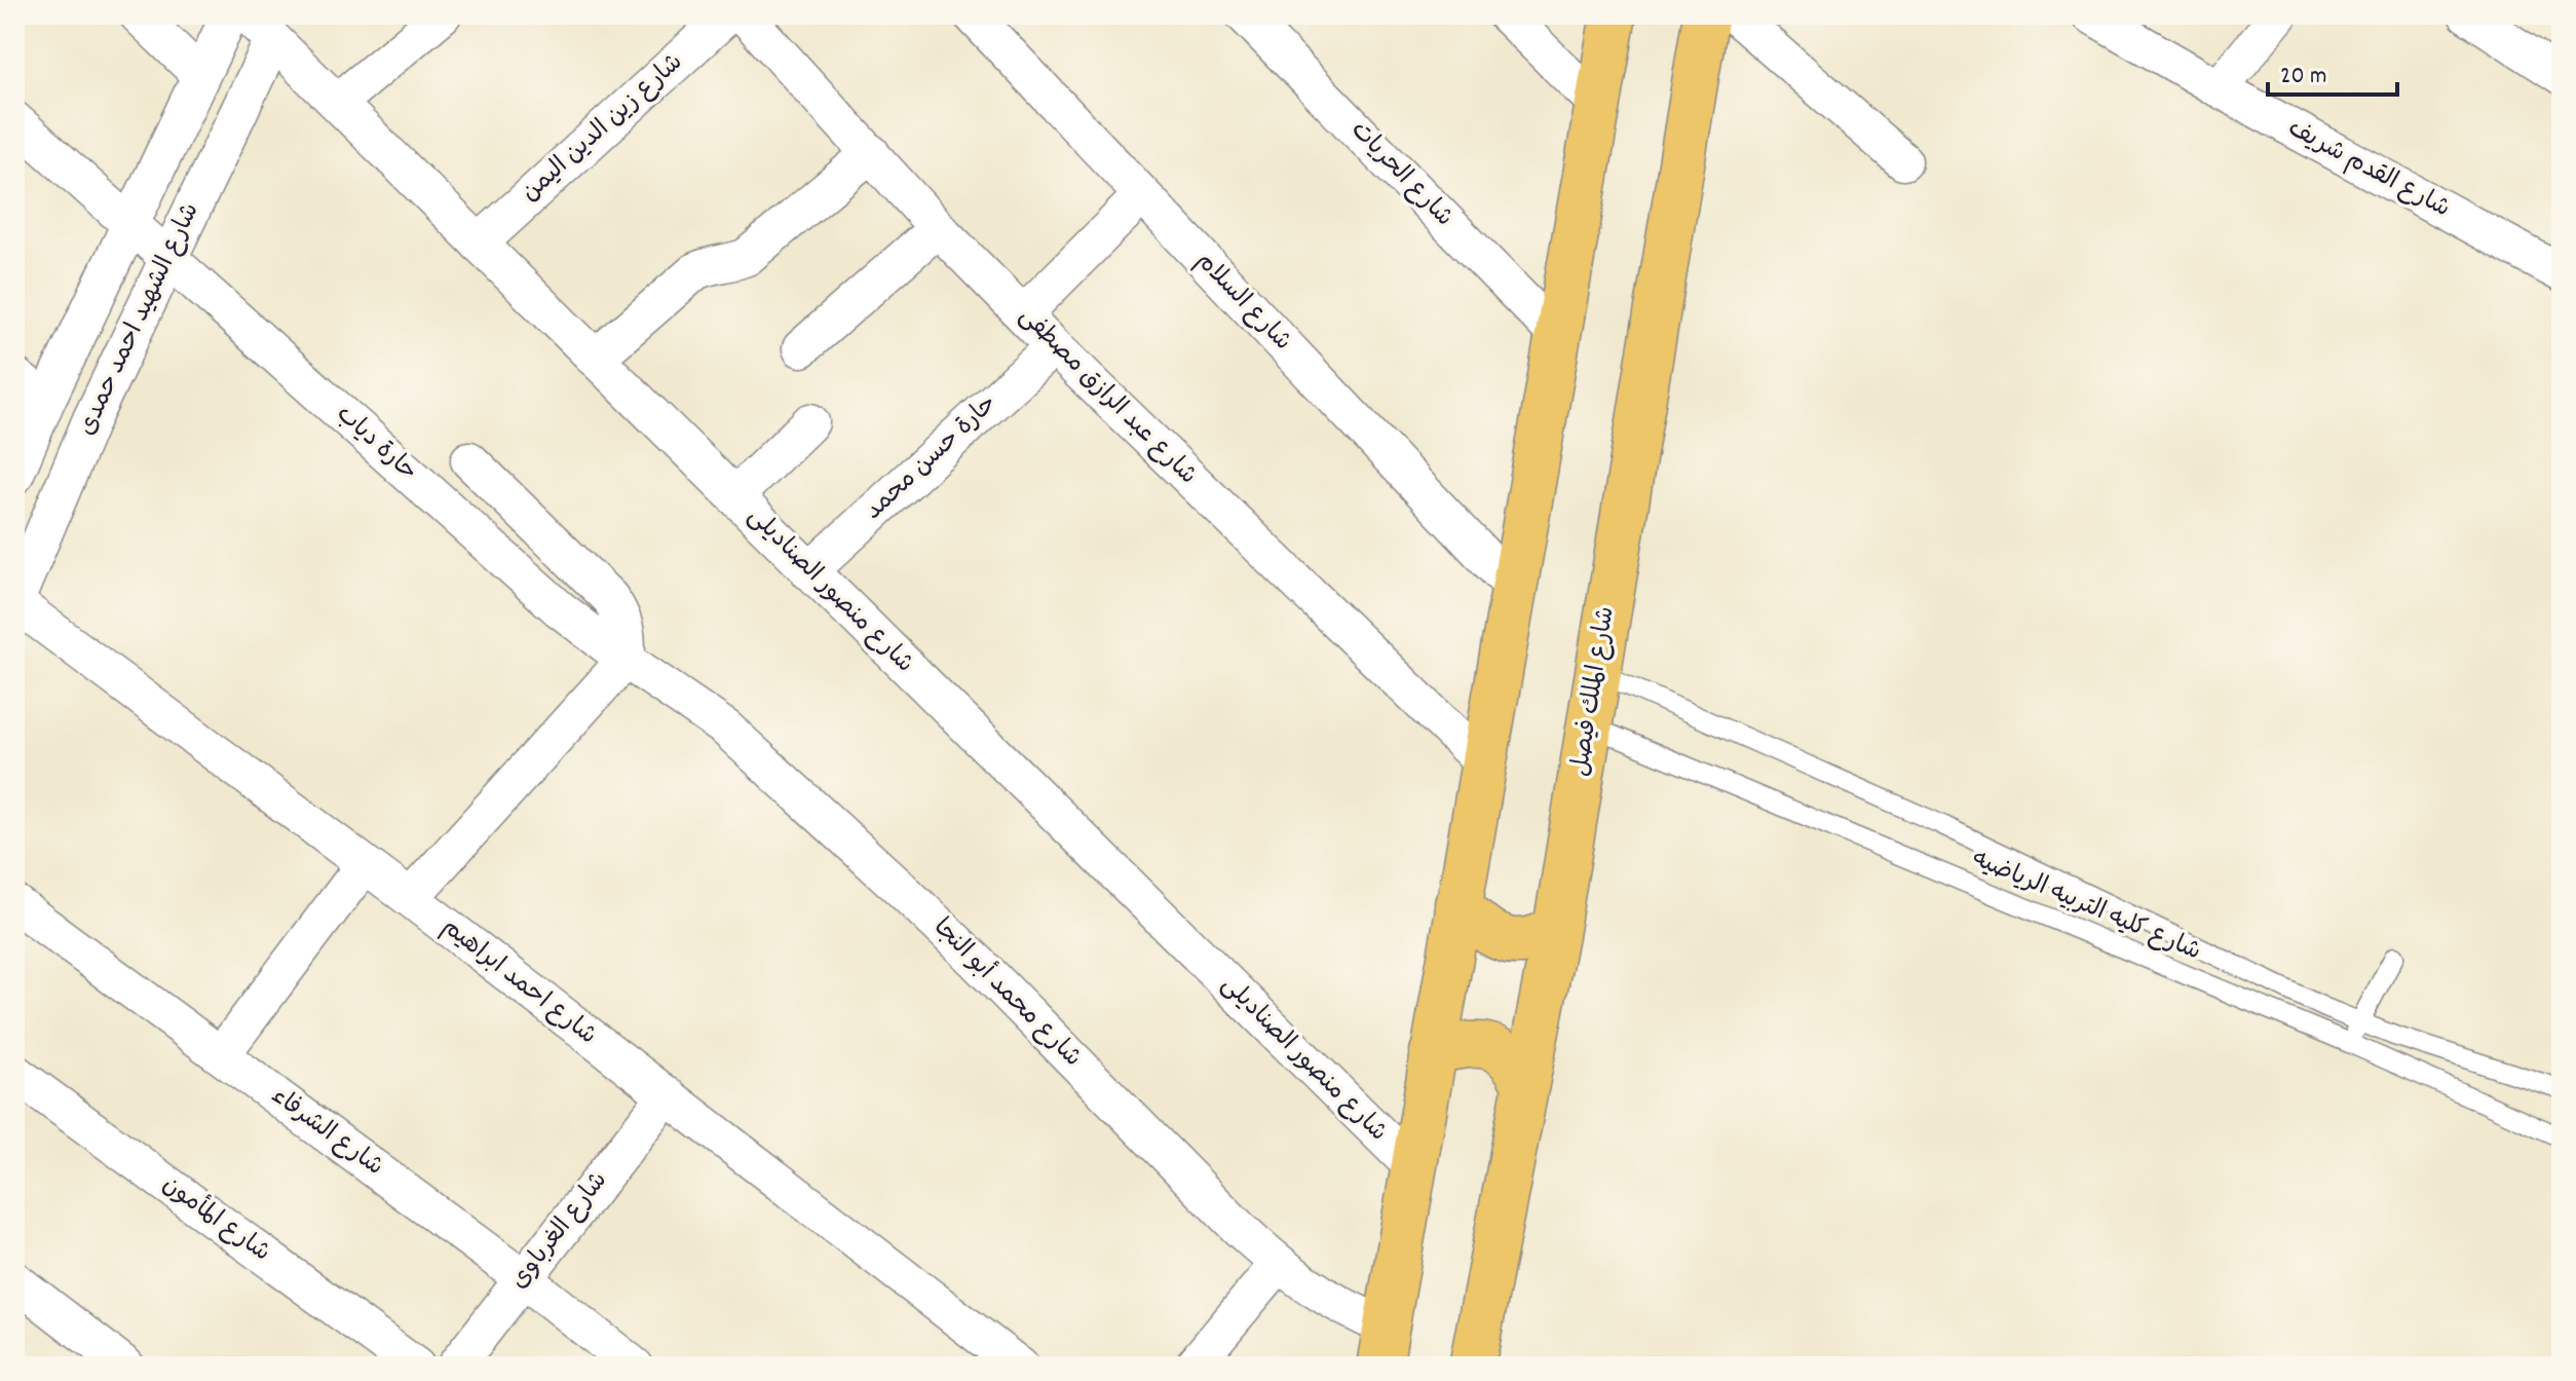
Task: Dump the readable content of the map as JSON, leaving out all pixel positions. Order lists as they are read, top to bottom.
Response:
{
  "streets": {
    "main road": ["شارع الملك فيصل"],
    "street": [
      "شارع زين الدين اليمن",
      "شارع القدم شريف",
      "شارع الحريات",
      "شارع السلام",
      "شارع الشهيد احمد حمدى",
      "شارع عبد الرازق مصطفى",
      "حارة دياب",
      "حارة حسن محمد",
      "شارع منصور الصناديلى",
      "شارع احمد ابراهيم",
      "شارع محمد أبو النجا",
      "شارع الشرفاء",
      "شارع المأمون",
      "شارع الغرباوى"
    ],
    "lane": ["شارع كليه التربيه الرياضيه"]
  },
  "crossings": [
    ["شارع زين الدين اليمن", "شارع منصور الصناديلى"],
    ["شارع الشهيد احمد حمدى", "حارة دياب"],
    ["شارع الشهيد احمد حمدى", "شارع منصور الصناديلى"],
    ["شارع الشهيد احمد حمدى", "شارع احمد ابراهيم"],
    ["شارع عبد الرازق مصطفى", "حارة حسن محمد"],
    ["حارة دياب", "شارع محمد أبو النجا"],
    ["حارة حسن محمد", "شارع منصور الصناديلى"],
    ["شارع الملك فيصل", "شارع كليه التربيه الرياضيه"],
    ["شارع احمد ابراهيم", "شارع الغرباوى"],
    ["شارع الشرفاء", "شارع الغرباوى"]
  ],
  "scale_bar": "20 m"
}
